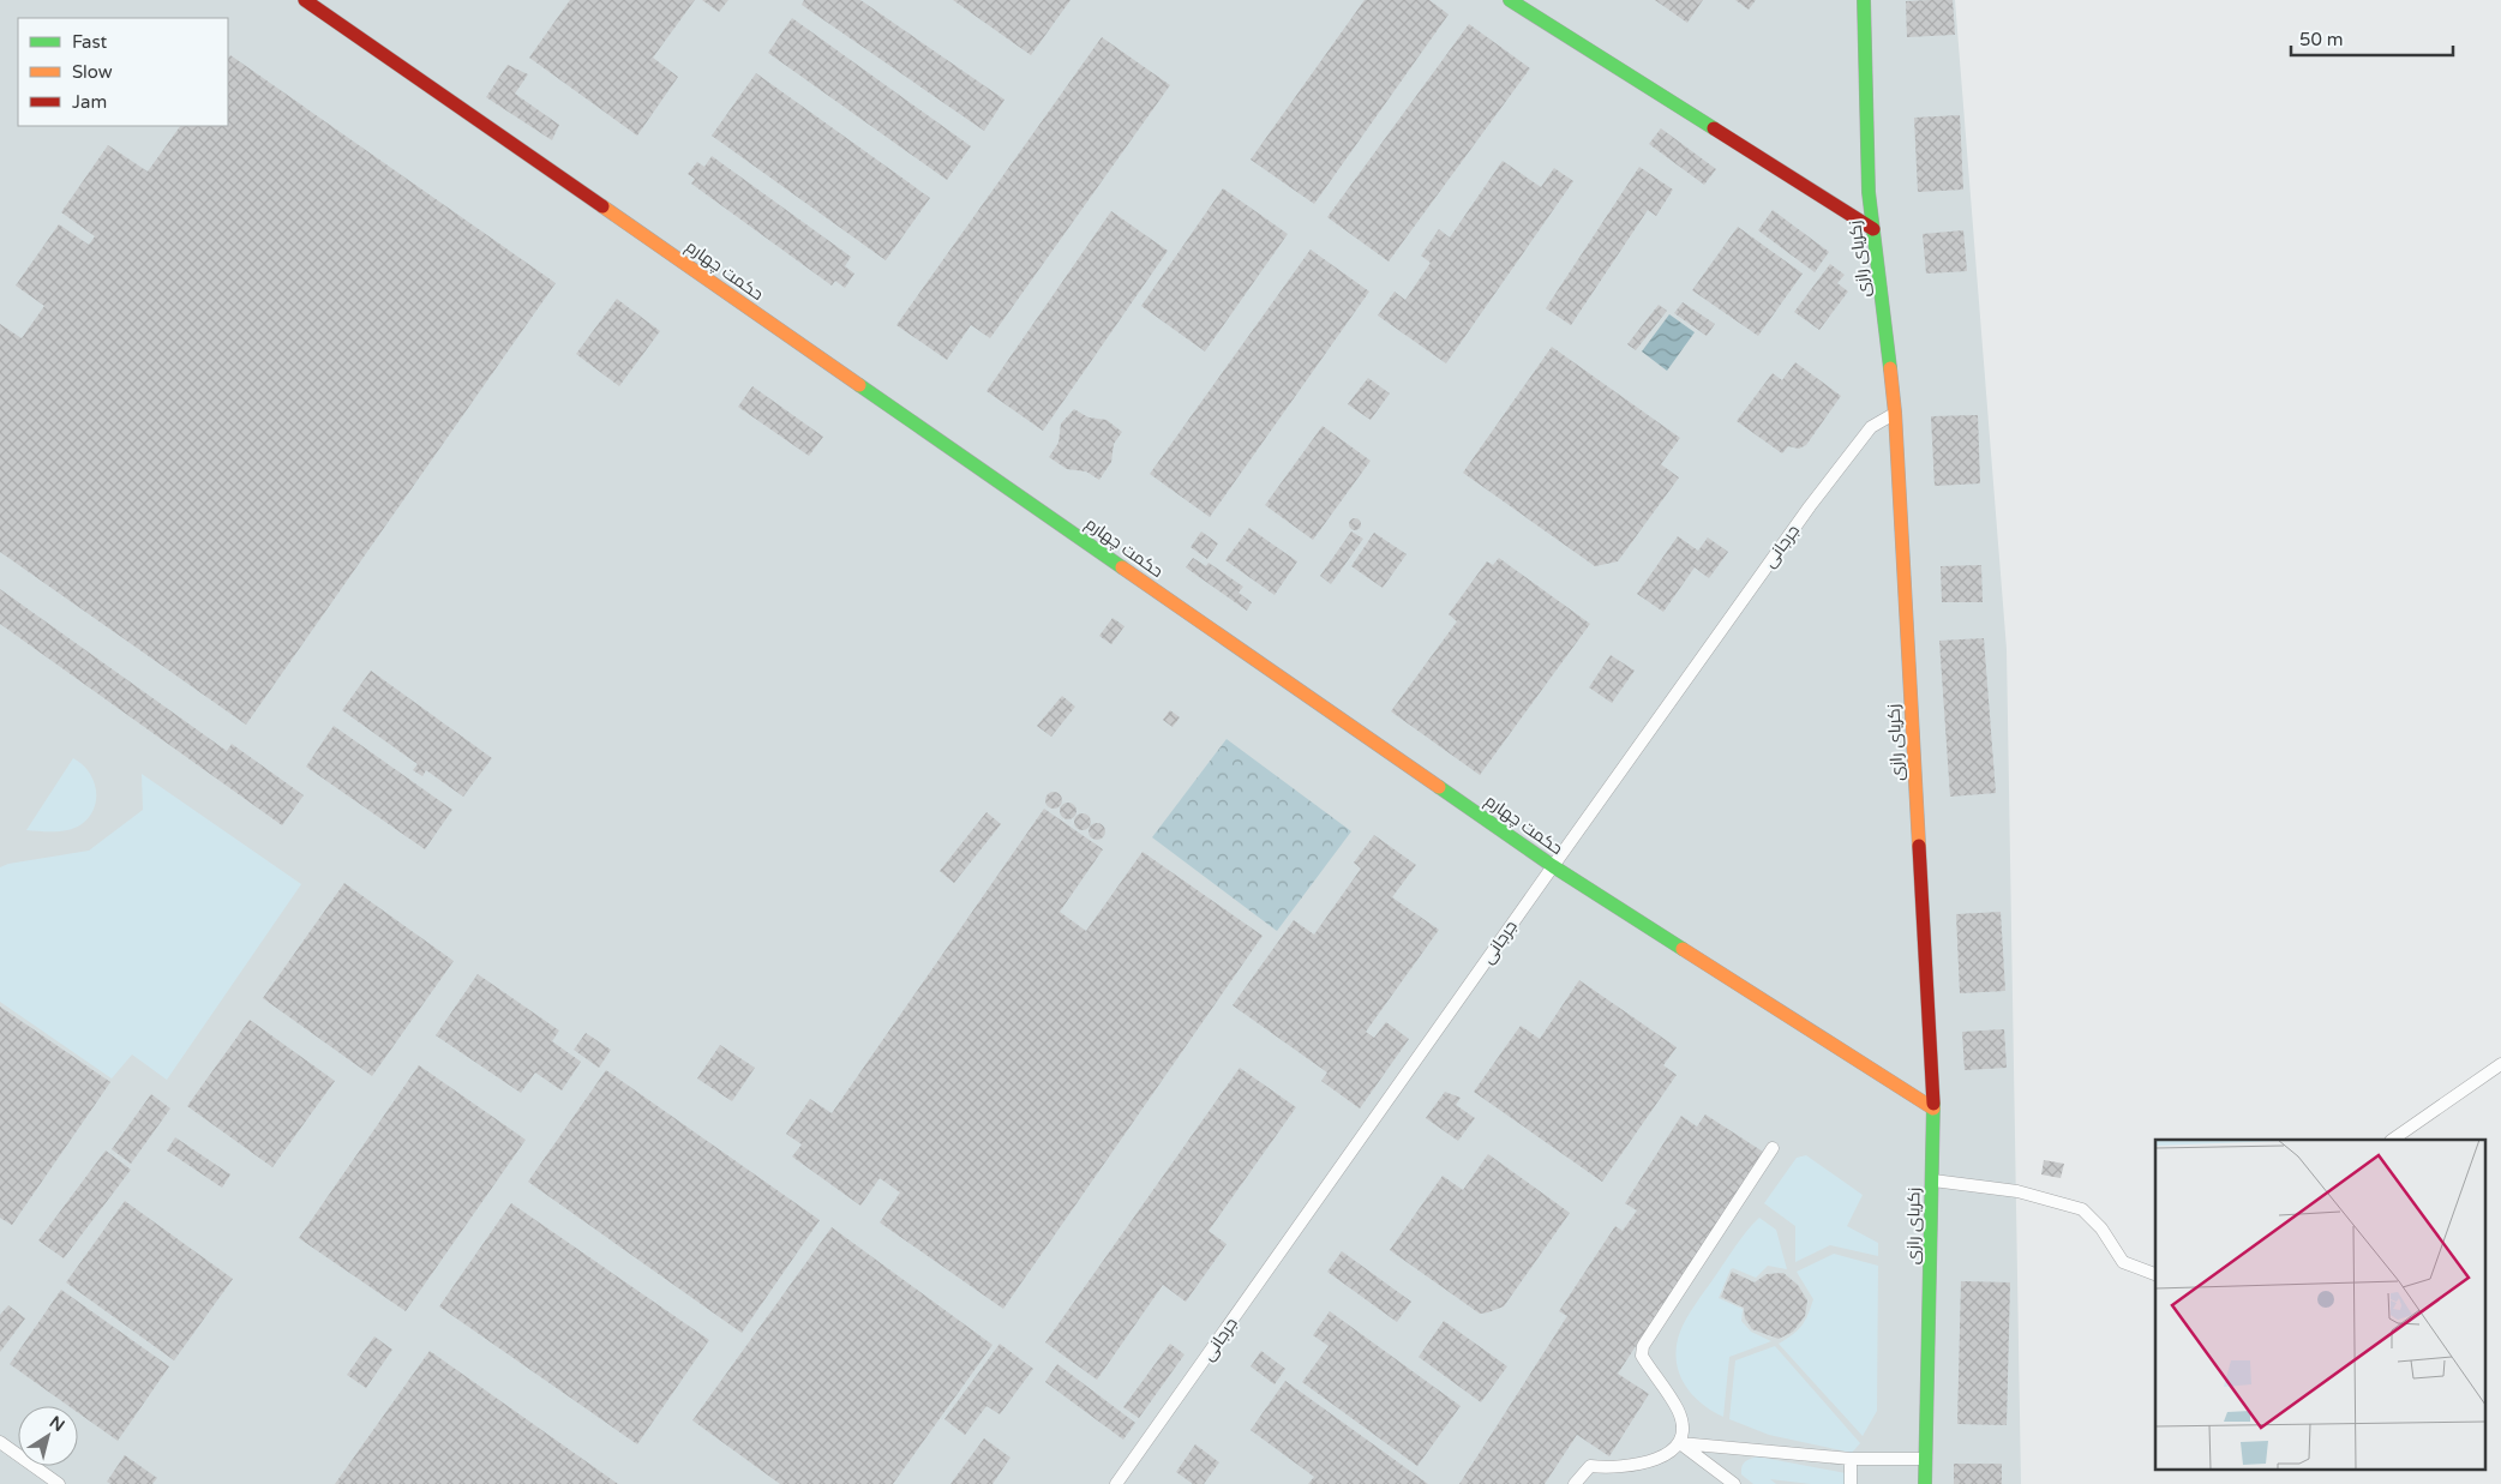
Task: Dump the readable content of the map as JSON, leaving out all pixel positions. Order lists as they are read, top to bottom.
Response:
{
  "streets": {
    "street": ["زکریای رازی", "حکمت چهارم"],
    "lane": ["جرجانی"]
  },
  "crossings": [
    ["زکریای رازی", "حکمت چهارم"],
    ["زکریای رازی", "جرجانی"],
    ["حکمت چهارم", "جرجانی"]
  ],
  "legend": ["Fast", "Slow", "Jam"],
  "scale_bar": "50 m",
  "north": "top right"
}
